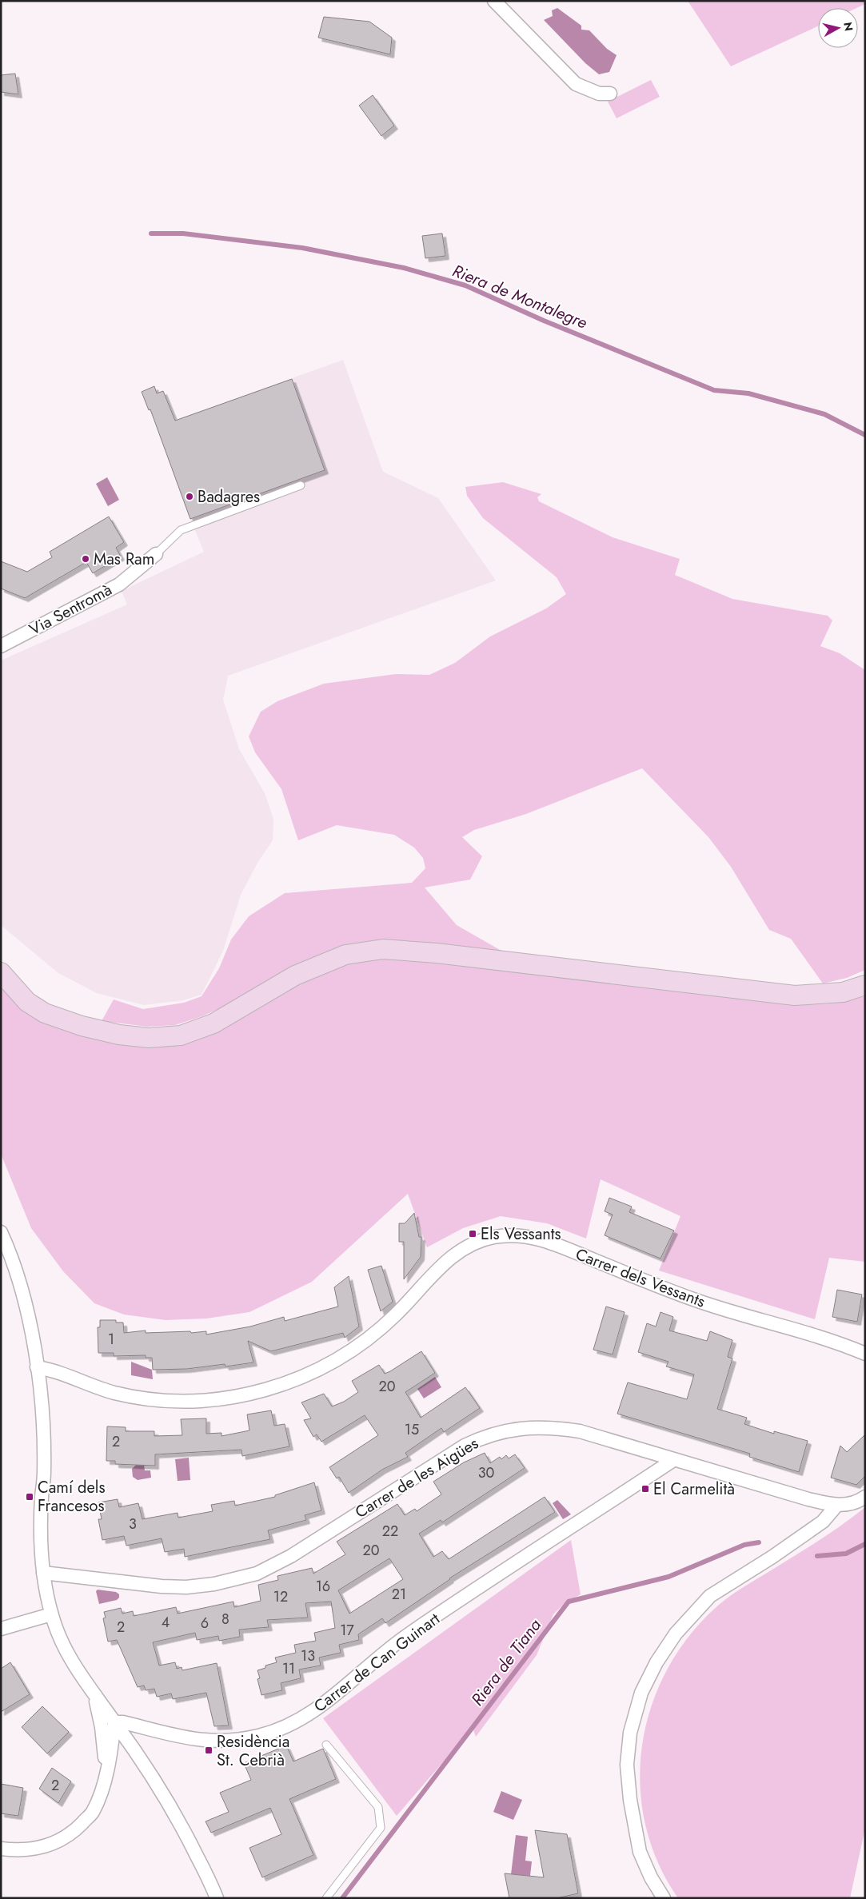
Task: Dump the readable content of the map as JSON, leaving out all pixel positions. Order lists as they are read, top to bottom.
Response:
{
  "streets": {
    "street": [
      "Via Sentromà",
      "Carrer dels Vessants",
      "Carrer de les Aigües",
      "Carrer de Can Guinart"
    ]
  },
  "crossings": [
    ["Carrer de les Aigües", "Carrer de Can Guinart"]
  ],
  "water": ["Riera de Montalegre", "Riera de Tiana"],
  "places": {
    "other": ["Badagres", "Mas Ram"],
    "transit": [
      "Els Vessants",
      "El Carmelità",
      "Camí dels Francesos",
      "Residència St. Cebrià"
    ]
  },
  "house_numbers": [
    "1",
    "20",
    "15",
    "2",
    "30",
    "3",
    "22",
    "20",
    "16",
    "21",
    "12",
    "8",
    "4",
    "6",
    "2",
    "17",
    "13",
    "11",
    "2"
  ],
  "north": "right"
}
